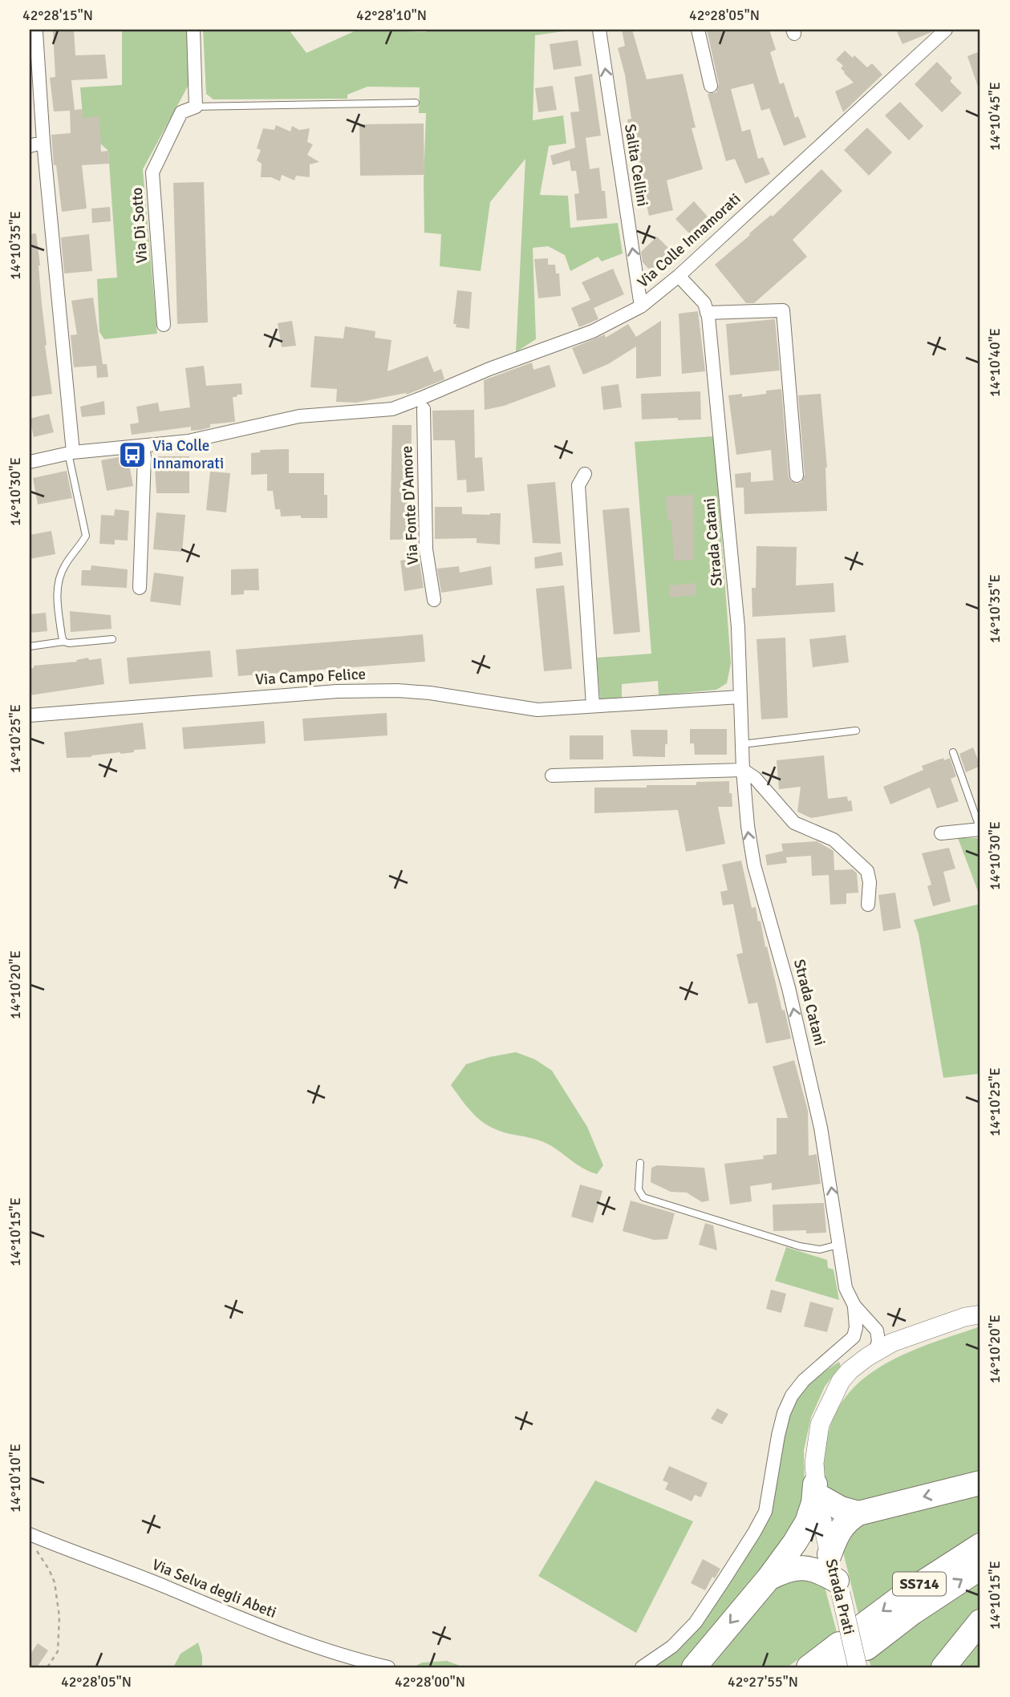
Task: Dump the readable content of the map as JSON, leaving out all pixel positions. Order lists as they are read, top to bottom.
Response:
{
  "streets": {
    "highway": ["SS714"],
    "street": [
      "Salita Cellini",
      "Via Di Sotto",
      "Via Colle Innamorati",
      "Via Fonte D'Amore",
      "Strada Catani",
      "Via Campo Felice",
      "Via Selva degli Abeti",
      "Strada Prati"
    ]
  },
  "crossings": [
    ["Salita Cellini", "Via Colle Innamorati"],
    ["Via Colle Innamorati", "Strada Catani"],
    ["Strada Catani", "Via Campo Felice"],
    ["Strada Catani", "Strada Prati"],
    ["SS714", "Strada Prati"]
  ],
  "one_way": ["Salita Cellini", "Strada Catani"],
  "places": {
    "bus stop": ["Via Colle Innamorati"]
  },
  "coordinates": [
    "42°28'15\"N",
    "42°28'10\"N",
    "42°28'05\"N",
    "14°10'45\"E",
    "14°10'35\"E",
    "14°10'40\"E",
    "14°10'30\"E",
    "14°10'25\"E",
    "14°10'20\"E",
    "14°10'15\"E",
    "14°10'10\"E",
    "42°28'00\"N",
    "42°27'55\"N"
  ]
}
